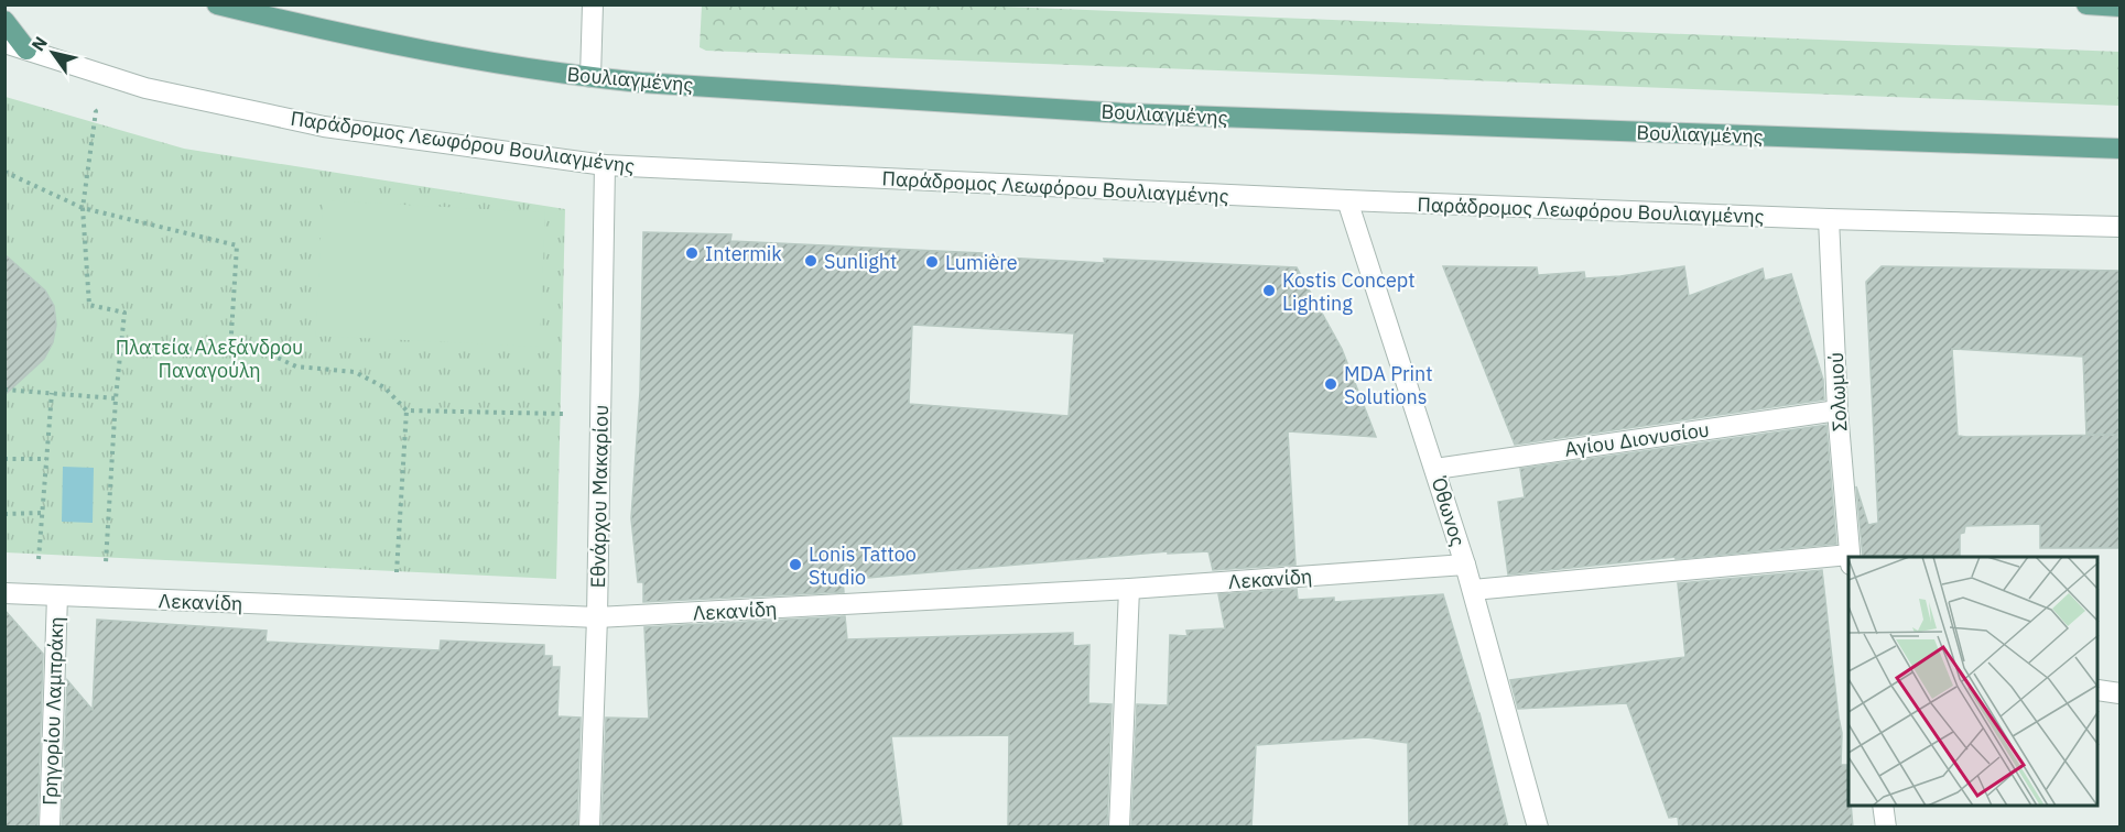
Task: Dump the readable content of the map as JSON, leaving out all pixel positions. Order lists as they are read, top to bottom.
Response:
{
  "streets": {
    "main road": ["Βουλιαγμένης"],
    "street": [
      "Παράδρομος Λεωφόρου Βουλιαγμένης",
      "Σολωμού",
      "Αγίου Διονυσίου",
      "Εθνάρχου Μακαρίου",
      "Όθωνος",
      "Λεκανίδη",
      "Γρηγορίου Λαμπράκη"
    ]
  },
  "crossings": [
    ["Παράδρομος Λεωφόρου Βουλιαγμένης", "Σολωμού"],
    ["Παράδρομος Λεωφόρου Βουλιαγμένης", "Εθνάρχου Μακαρίου"],
    ["Παράδρομος Λεωφόρου Βουλιαγμένης", "Όθωνος"],
    ["Σολωμού", "Αγίου Διονυσίου"],
    ["Αγίου Διονυσίου", "Όθωνος"],
    ["Εθνάρχου Μακαρίου", "Λεκανίδη"],
    ["Όθωνος", "Λεκανίδη"],
    ["Λεκανίδη", "Γρηγορίου Λαμπράκη"]
  ],
  "parks": ["Πλατεία Αλεξάνδρου Παναγούλη"],
  "places": [
    "Intermik",
    "Sunlight",
    "Lumière",
    "Kostis Concept Lighting",
    "MDA Print Solutions",
    "Lonis Tattoo Studio"
  ],
  "north": "top left"
}
